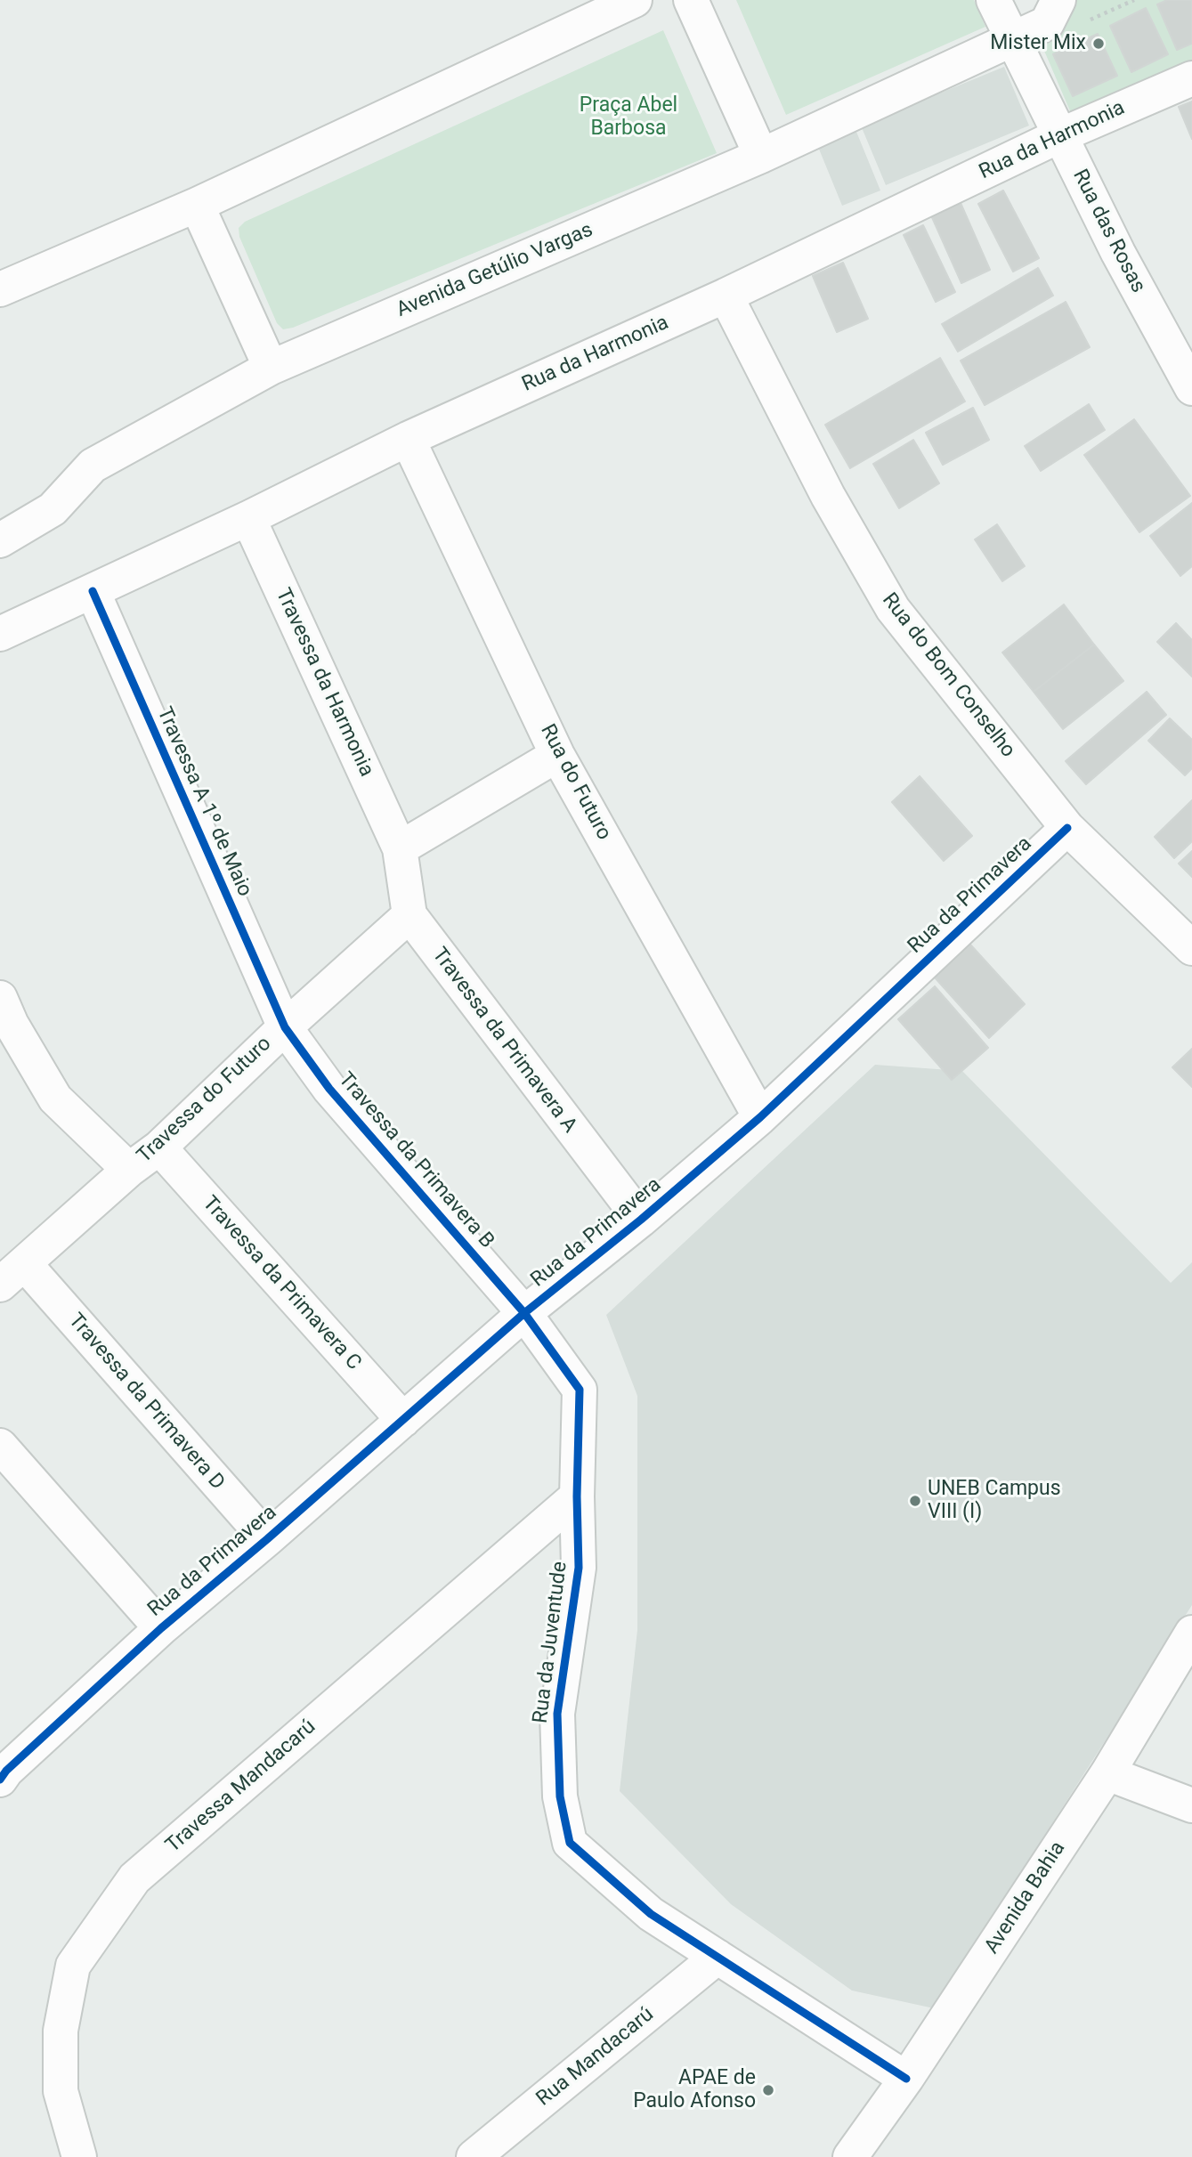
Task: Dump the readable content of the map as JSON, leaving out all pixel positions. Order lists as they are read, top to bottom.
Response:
{
  "streets": {
    "street": [
      "Rua da Harmonia",
      "Rua das Rosas",
      "Avenida Getúlio Vargas",
      "Rua do Bom Conselho",
      "Travessa da Harmonia",
      "Rua do Futuro",
      "Travessa A 1º de Maio",
      "Rua da Primavera",
      "Travessa da Primavera A",
      "Travessa do Futuro",
      "Travessa da Primavera B",
      "Travessa da Primavera C",
      "Travessa da Primavera D",
      "Rua da Juventude",
      "Travessa Mandacarú",
      "Avenida Bahia",
      "Rua Mandacarú"
    ]
  },
  "crossings": [
    ["Rua da Harmonia", "Rua das Rosas"],
    ["Rua da Harmonia", "Rua do Bom Conselho"],
    ["Rua da Harmonia", "Travessa da Harmonia"],
    ["Rua da Harmonia", "Rua do Futuro"],
    ["Rua da Harmonia", "Travessa A 1º de Maio"],
    ["Rua das Rosas", "Avenida Getúlio Vargas"],
    ["Rua do Bom Conselho", "Rua da Primavera"],
    ["Travessa da Harmonia", "Travessa da Primavera A"],
    ["Rua do Futuro", "Rua da Primavera"],
    ["Travessa A 1º de Maio", "Travessa do Futuro"],
    ["Travessa A 1º de Maio", "Travessa da Primavera B"],
    ["Rua da Primavera", "Travessa da Primavera A"],
    ["Rua da Primavera", "Travessa da Primavera B"],
    ["Rua da Primavera", "Travessa da Primavera C"],
    ["Rua da Primavera", "Travessa da Primavera D"],
    ["Rua da Primavera", "Rua da Juventude"],
    ["Travessa da Primavera A", "Travessa do Futuro"],
    ["Travessa do Futuro", "Travessa da Primavera B"],
    ["Travessa do Futuro", "Travessa da Primavera C"],
    ["Travessa do Futuro", "Travessa da Primavera D"],
    ["Travessa da Primavera B", "Rua da Juventude"],
    ["Rua da Juventude", "Travessa Mandacarú"],
    ["Rua da Juventude", "Avenida Bahia"],
    ["Rua da Juventude", "Rua Mandacarú"]
  ],
  "parks": ["Praça Abel Barbosa"],
  "places": ["Mister Mix", "UNEB Campus VIII (I)", "APAE de Paulo Afonso"]
}
